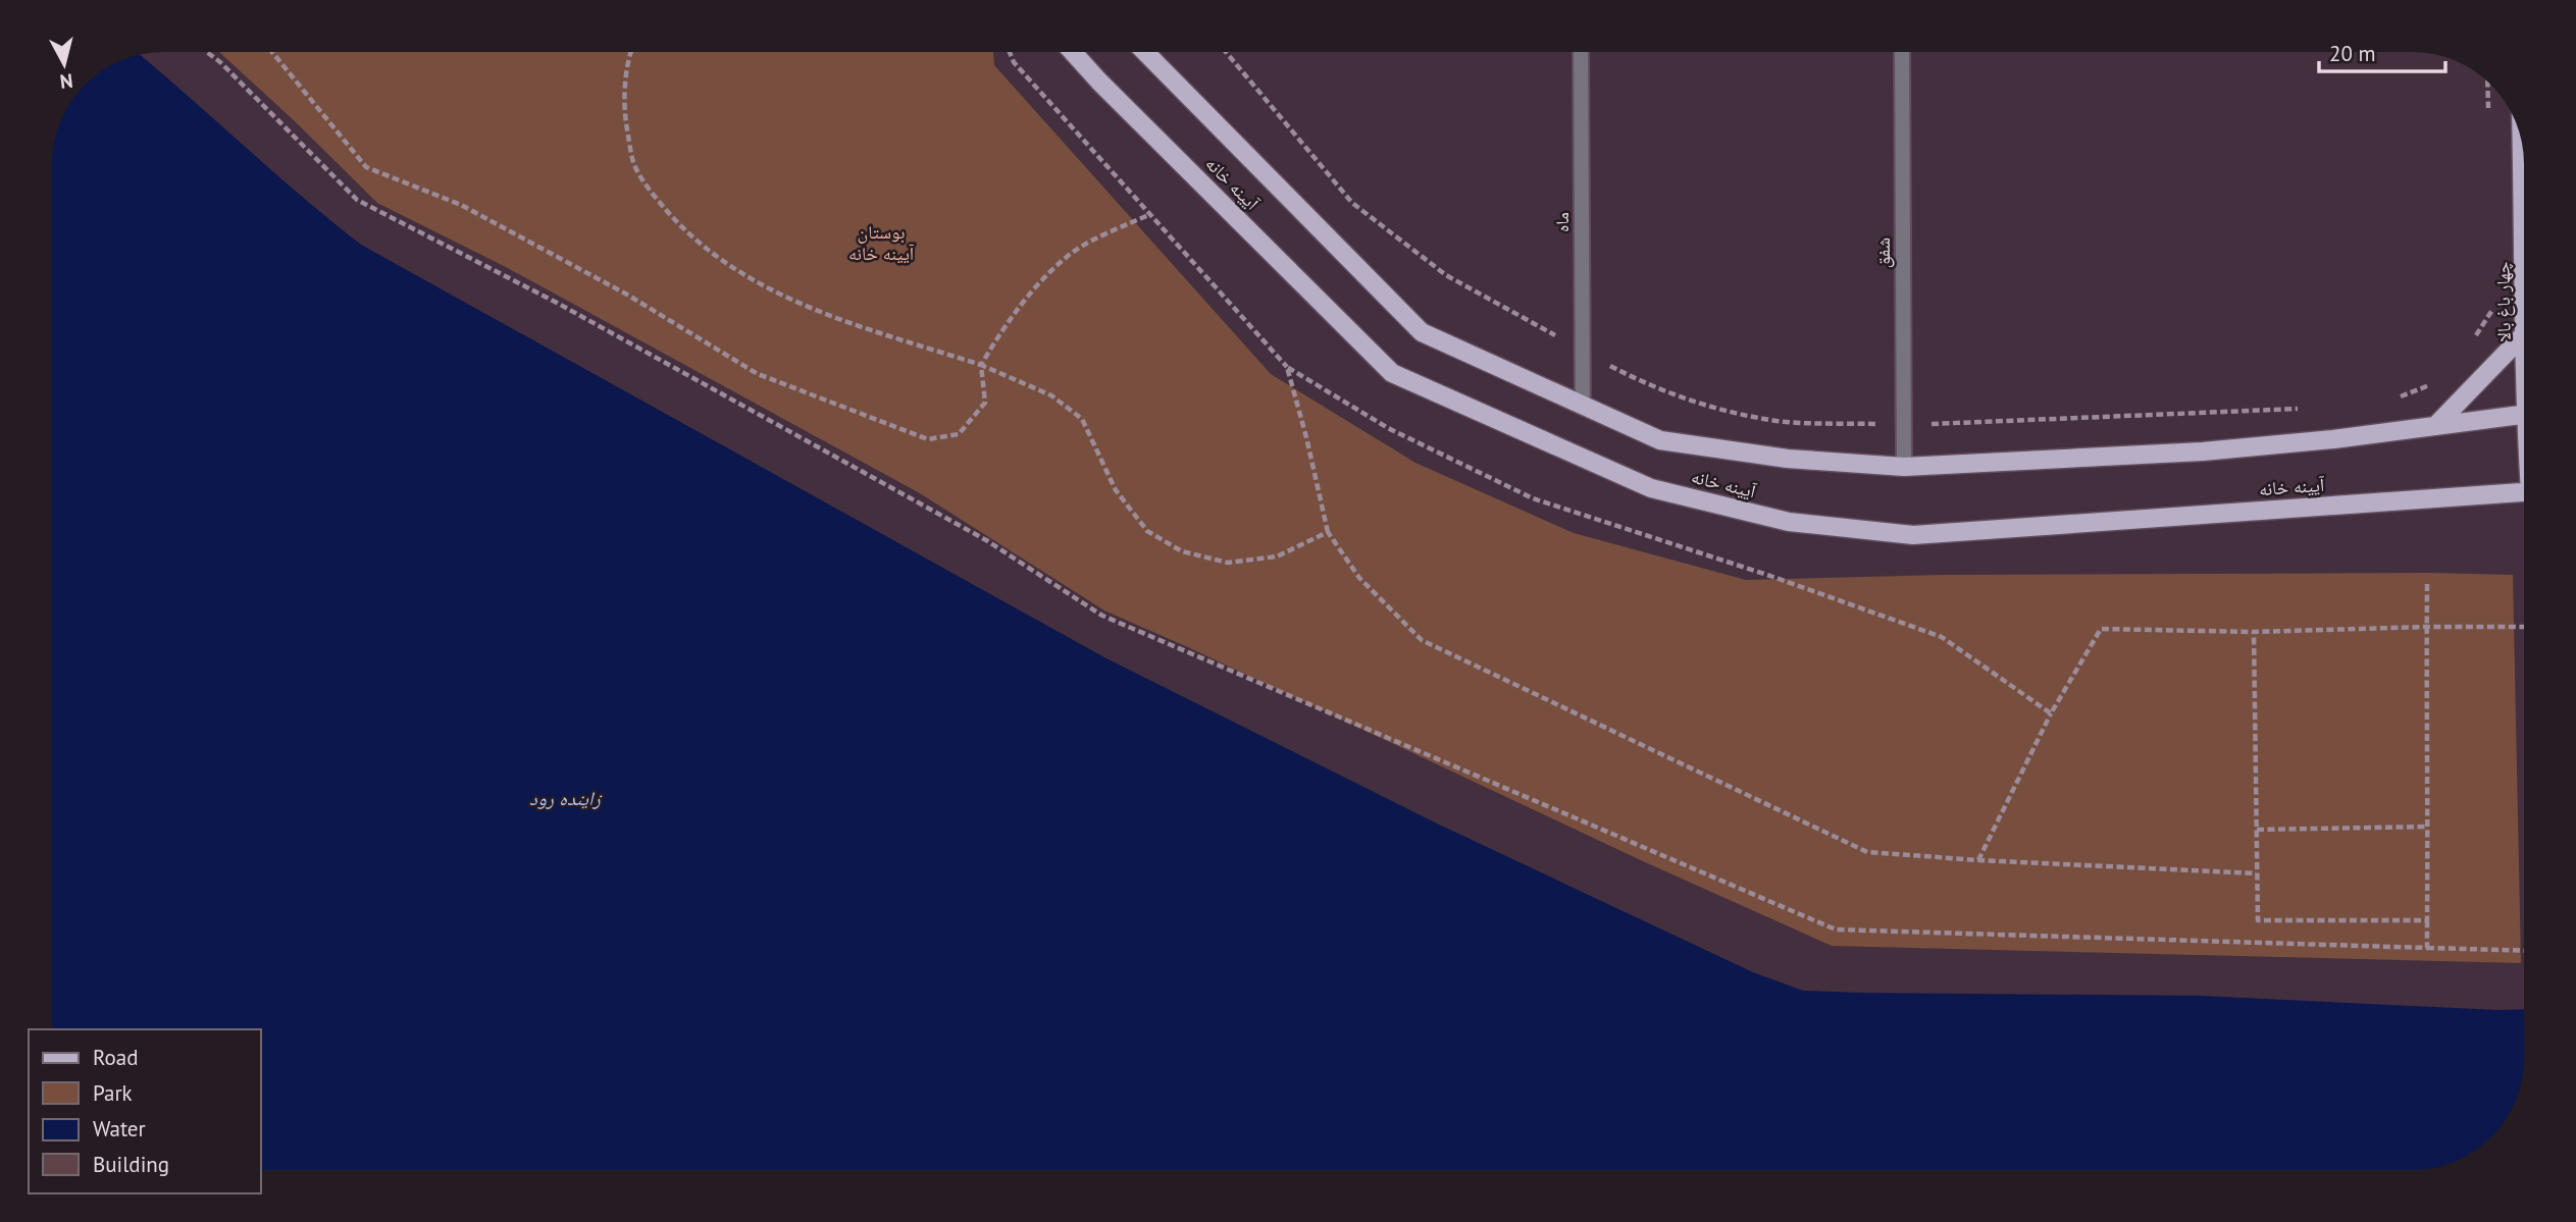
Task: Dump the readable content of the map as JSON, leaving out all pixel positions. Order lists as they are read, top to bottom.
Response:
{
  "streets": {
    "main road": ["آیینه خانه", "چهار باغ بالا"],
    "street": ["ماه", "شفق"]
  },
  "crossings": [
    ["آیینه خانه", "ماه"],
    ["آیینه خانه", "شفق"]
  ],
  "water": ["زاینده رود"],
  "parks": ["بوستان آیینه خانه"],
  "legend": [
    "Road",
    "Park",
    "Water",
    "Building"
  ],
  "scale_bar": "20 m",
  "north": "bottom"
}
